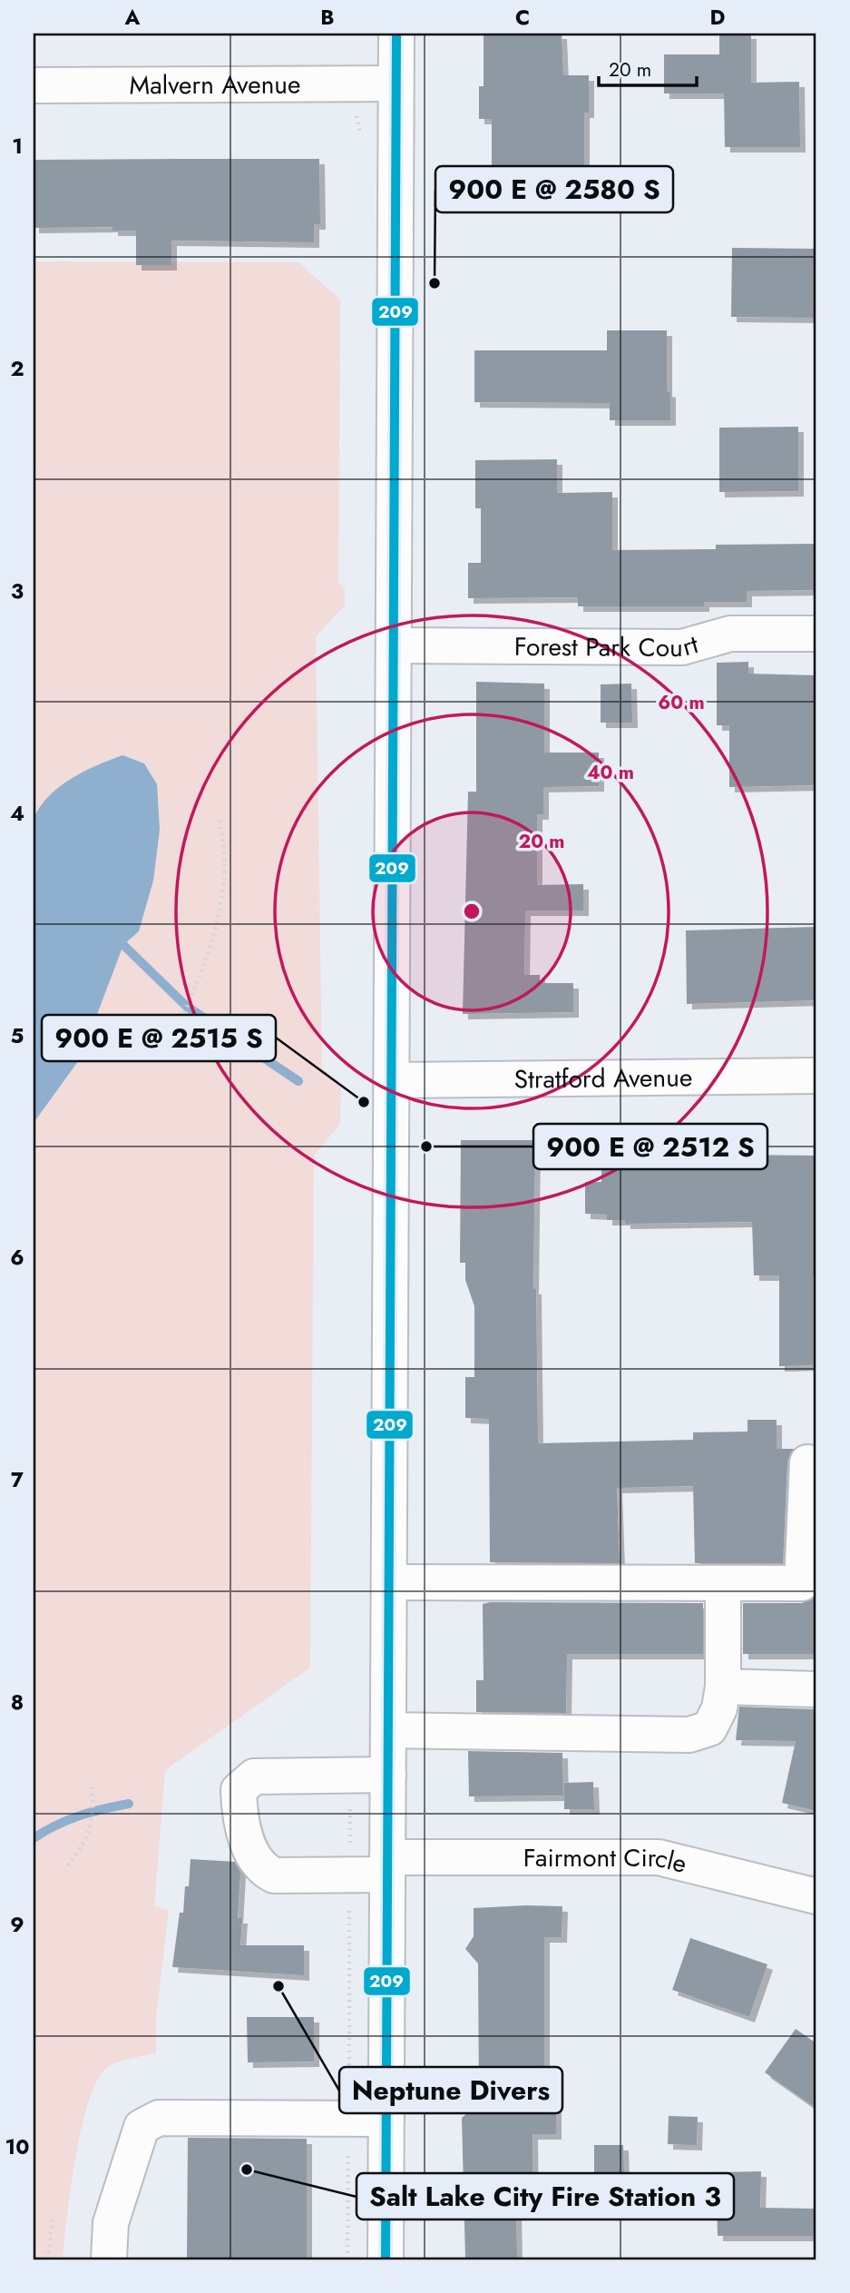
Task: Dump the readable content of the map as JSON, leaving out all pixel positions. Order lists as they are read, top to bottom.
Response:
{
  "streets": {
    "street": [
      "Malvern Avenue",
      "Forest Park Court",
      "Stratford Avenue",
      "Fairmont Circle"
    ]
  },
  "places": [
    "900 E @ 2580 S",
    "900 E @ 2515 S",
    "900 E @ 2512 S",
    "Neptune Divers",
    "Salt Lake City Fire Station 3"
  ],
  "lines": ["transit line 209"],
  "scale_bar": "20 m",
  "grid": {
    "columns": [
      "A",
      "B",
      "C",
      "D"
    ],
    "rows": [
      "1",
      "2",
      "3",
      "4",
      "5",
      "6",
      "7",
      "8",
      "9",
      "10"
    ]
  },
  "rings": ["60 m", "40 m", "20 m"]
}
